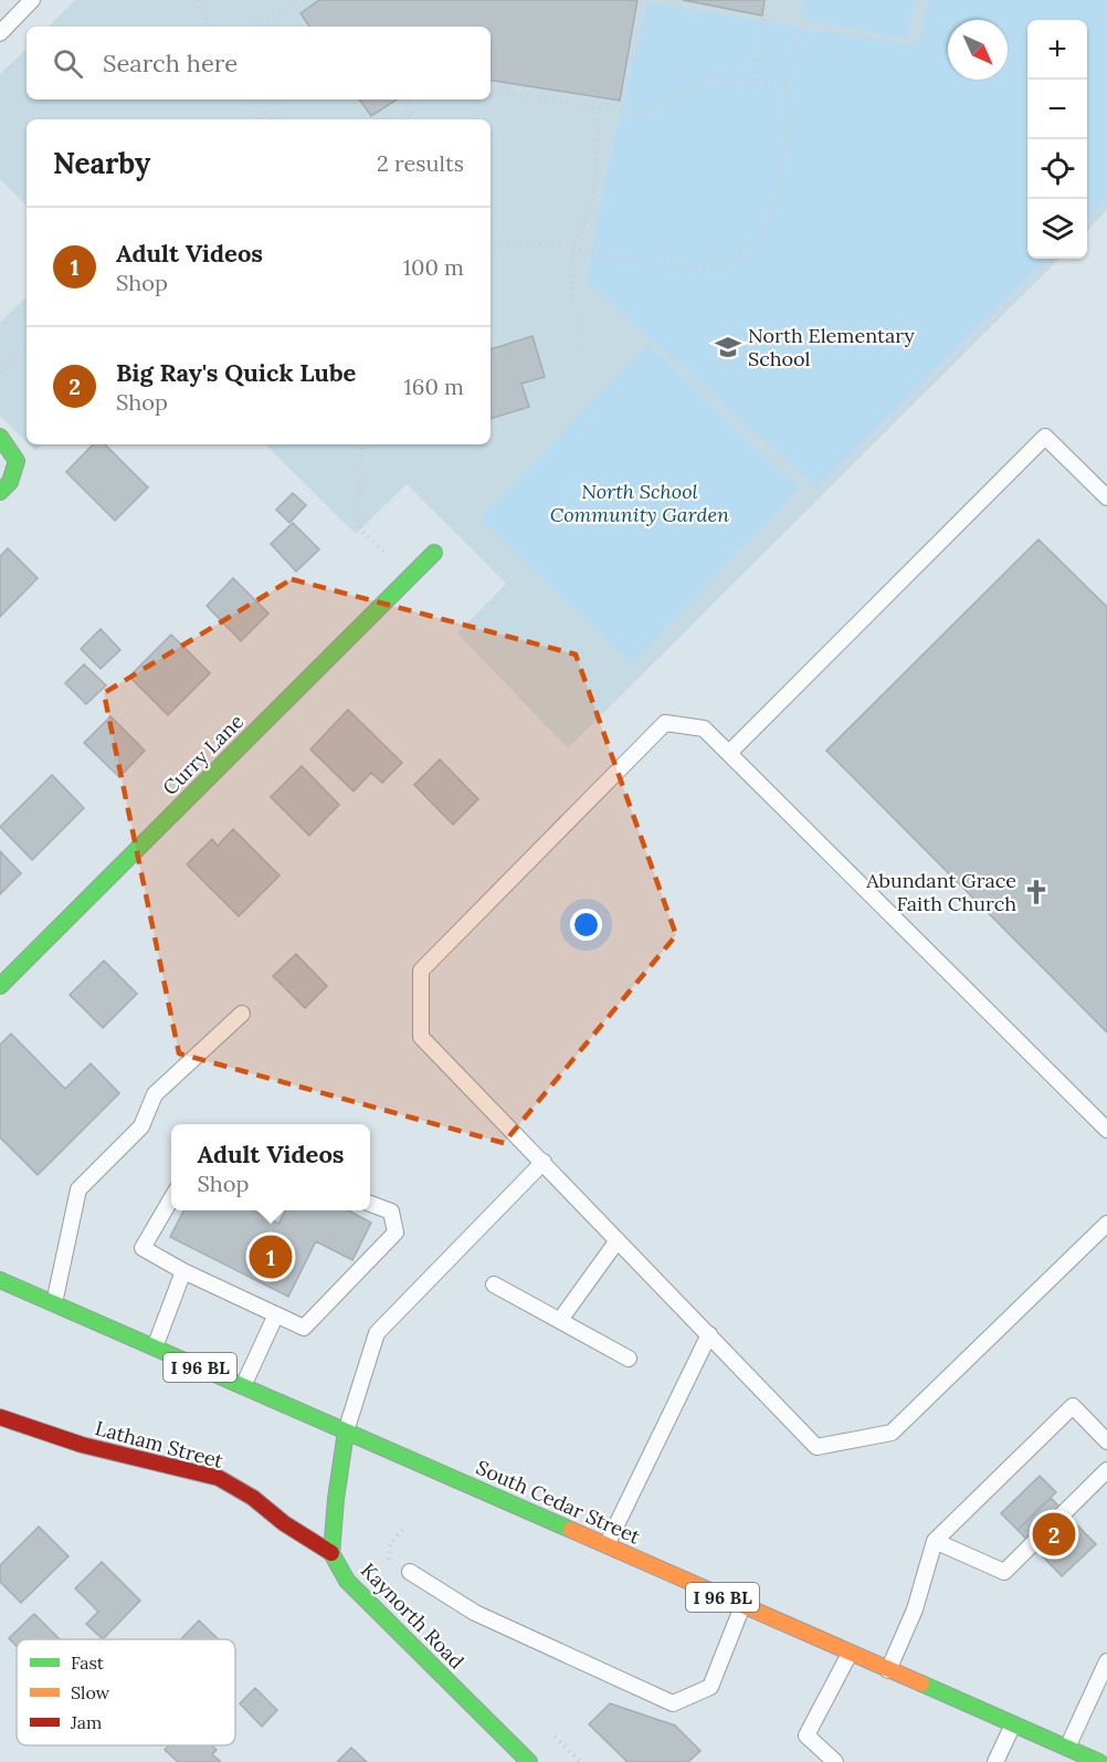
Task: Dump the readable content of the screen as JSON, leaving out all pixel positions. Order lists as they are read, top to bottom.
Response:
{
  "streets": {
    "street": [
      "Curry Lane",
      "I 96 BL",
      "Latham Street",
      "South Cedar Street",
      "Kaynorth Road"
    ]
  },
  "crossings": [
    ["Latham Street", "Kaynorth Road"]
  ],
  "parks": ["North School Community Garden"],
  "places": {
    "school or university": ["North Elementary School"],
    "church": ["Abundant Grace Faith Church"]
  },
  "legend": ["Fast", "Slow", "Jam"],
  "north": "bottom right",
  "page": {
    "map_buttons": ["+", "−"],
    "search": "Search here",
    "heading": ["Nearby", "2 results"],
    "list": [
      {
        "mark": "1",
        "name": "Adult Videos",
        "note": "Shop",
        "value": "100 m"
      },
      {
        "mark": "2",
        "name": "Big Ray's Quick Lube",
        "note": "Shop",
        "value": "160 m"
      }
    ],
    "popup": ["Adult Videos", "Shop"],
    "pins": ["1", "2"]
  }
}
